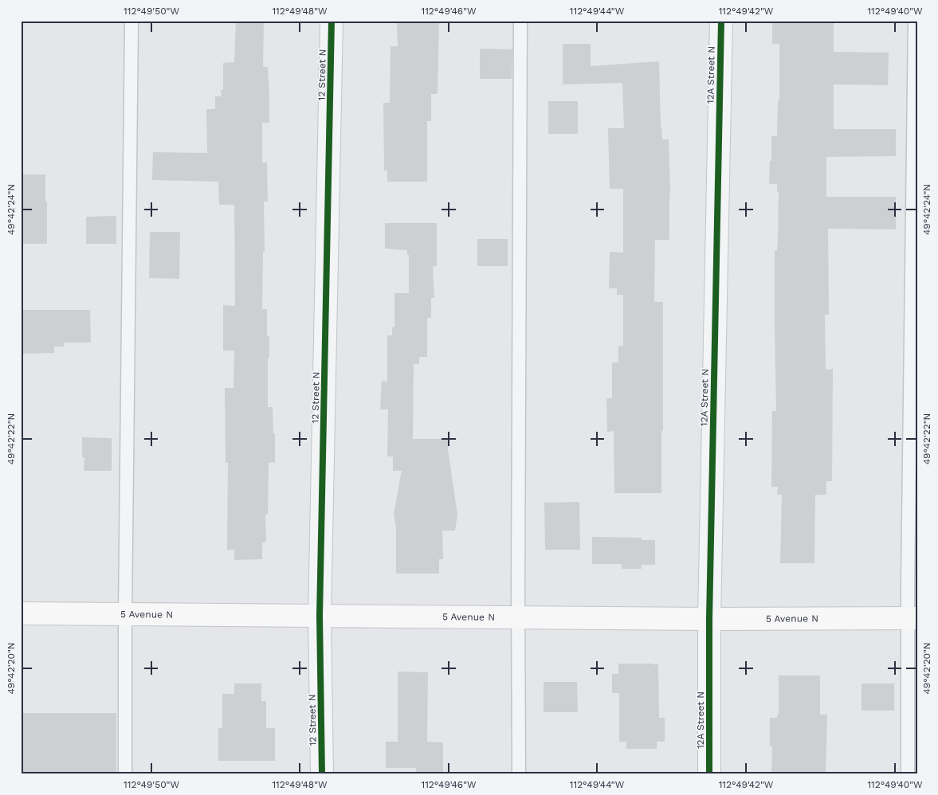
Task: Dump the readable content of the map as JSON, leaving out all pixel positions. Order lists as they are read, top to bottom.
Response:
{
  "streets": {
    "main road": ["5 Avenue N"],
    "street": ["12 Street N", "12A Street N"]
  },
  "crossings": [
    ["12 Street N", "5 Avenue N"],
    ["12A Street N", "5 Avenue N"]
  ],
  "coordinates": [
    "112°49'50\"W",
    "112°49'48\"W",
    "112°49'46\"W",
    "112°49'44\"W",
    "112°49'42\"W",
    "112°49'40\"W",
    "49°42'24\"N",
    "49°42'22\"N",
    "49°42'20\"N"
  ]
}
